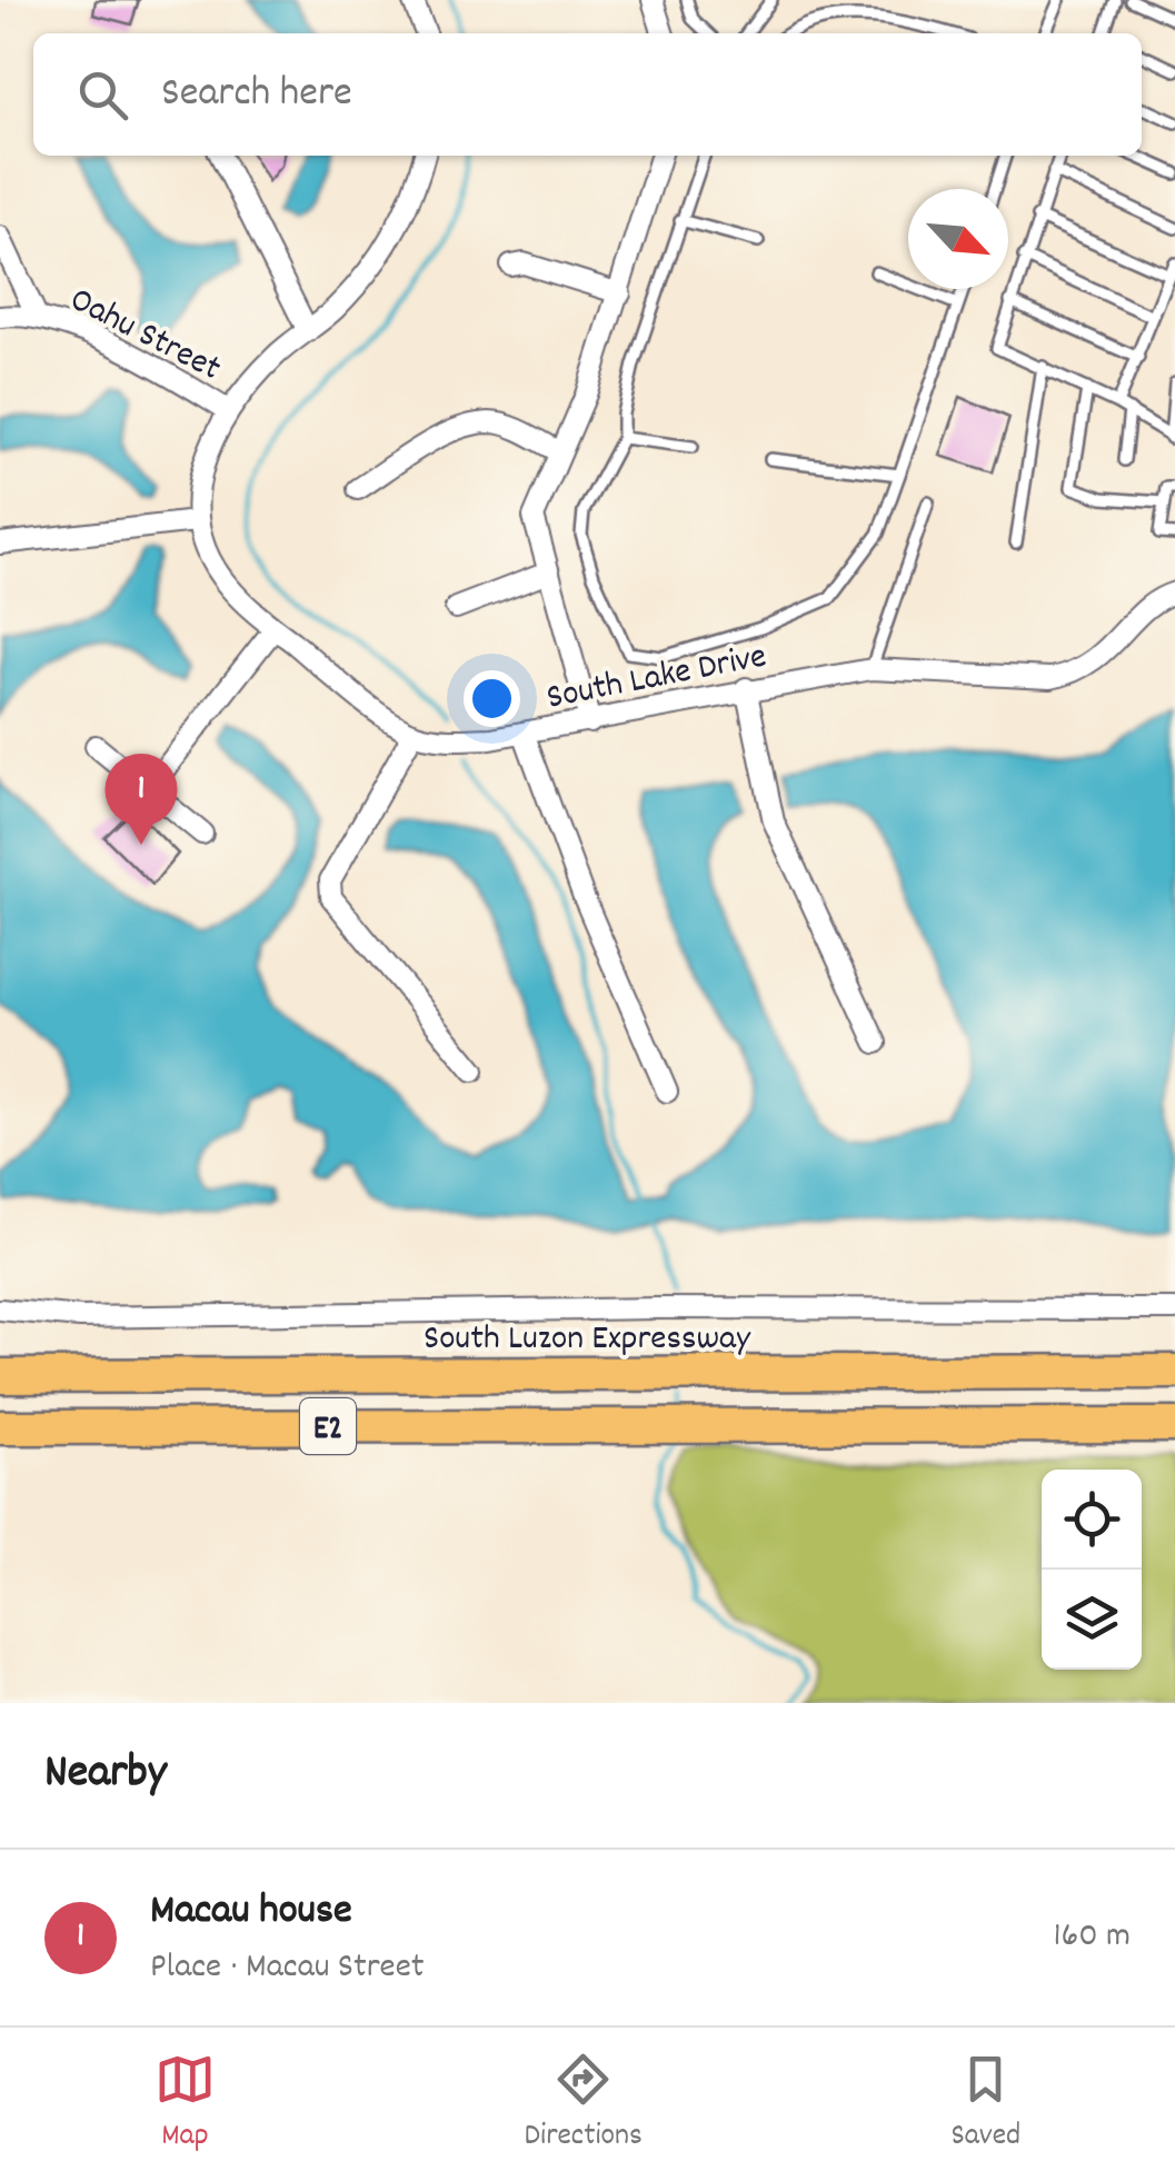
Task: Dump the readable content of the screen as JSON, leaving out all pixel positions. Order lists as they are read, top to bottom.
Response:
{
  "streets": {
    "highway": ["South Luzon Expressway", "E2"],
    "street": ["Oahu Street", "South Lake Drive"]
  },
  "north": "bottom right",
  "page": {
    "search": "Search here",
    "pins": "1",
    "heading": "Nearby",
    "list": [
      {
        "mark": "1",
        "name": "Macau house",
        "note": "Place · Macau Street",
        "value": "160 m"
      }
    ],
    "nav": ["Map", "Directions", "Saved"]
  }
}
